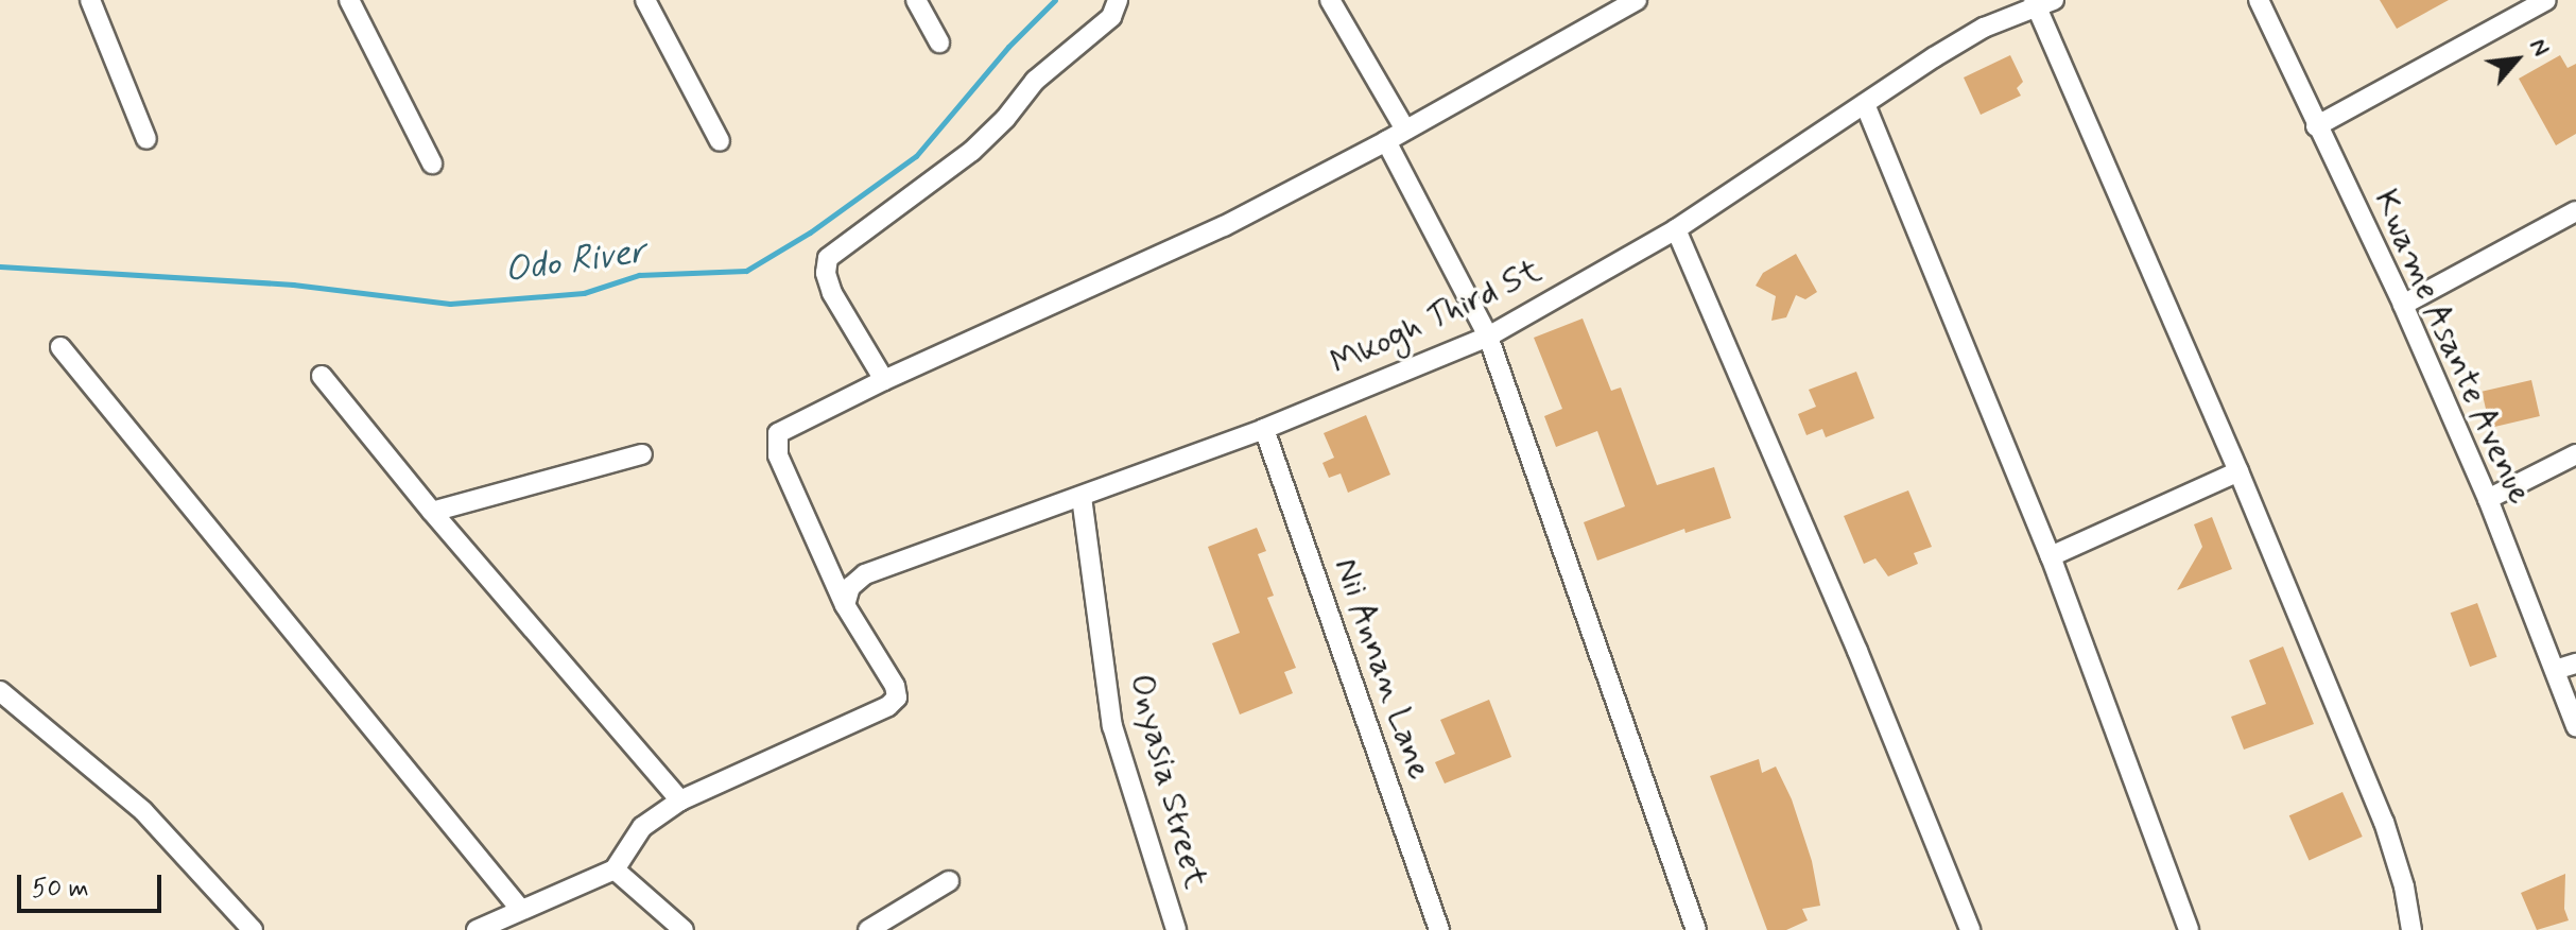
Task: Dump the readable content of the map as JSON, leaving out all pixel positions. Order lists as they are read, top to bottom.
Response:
{
  "streets": {
    "street": [
      "Mkogh Third St",
      "Kwame Asante Avenue",
      "Nii Annan Lane",
      "Onyasia Street"
    ]
  },
  "crossings": [
    ["Mkogh Third St", "Nii Annan Lane"],
    ["Mkogh Third St", "Onyasia Street"]
  ],
  "water": ["Odo River"],
  "scale_bar": "50 m",
  "north": "top right"
}
